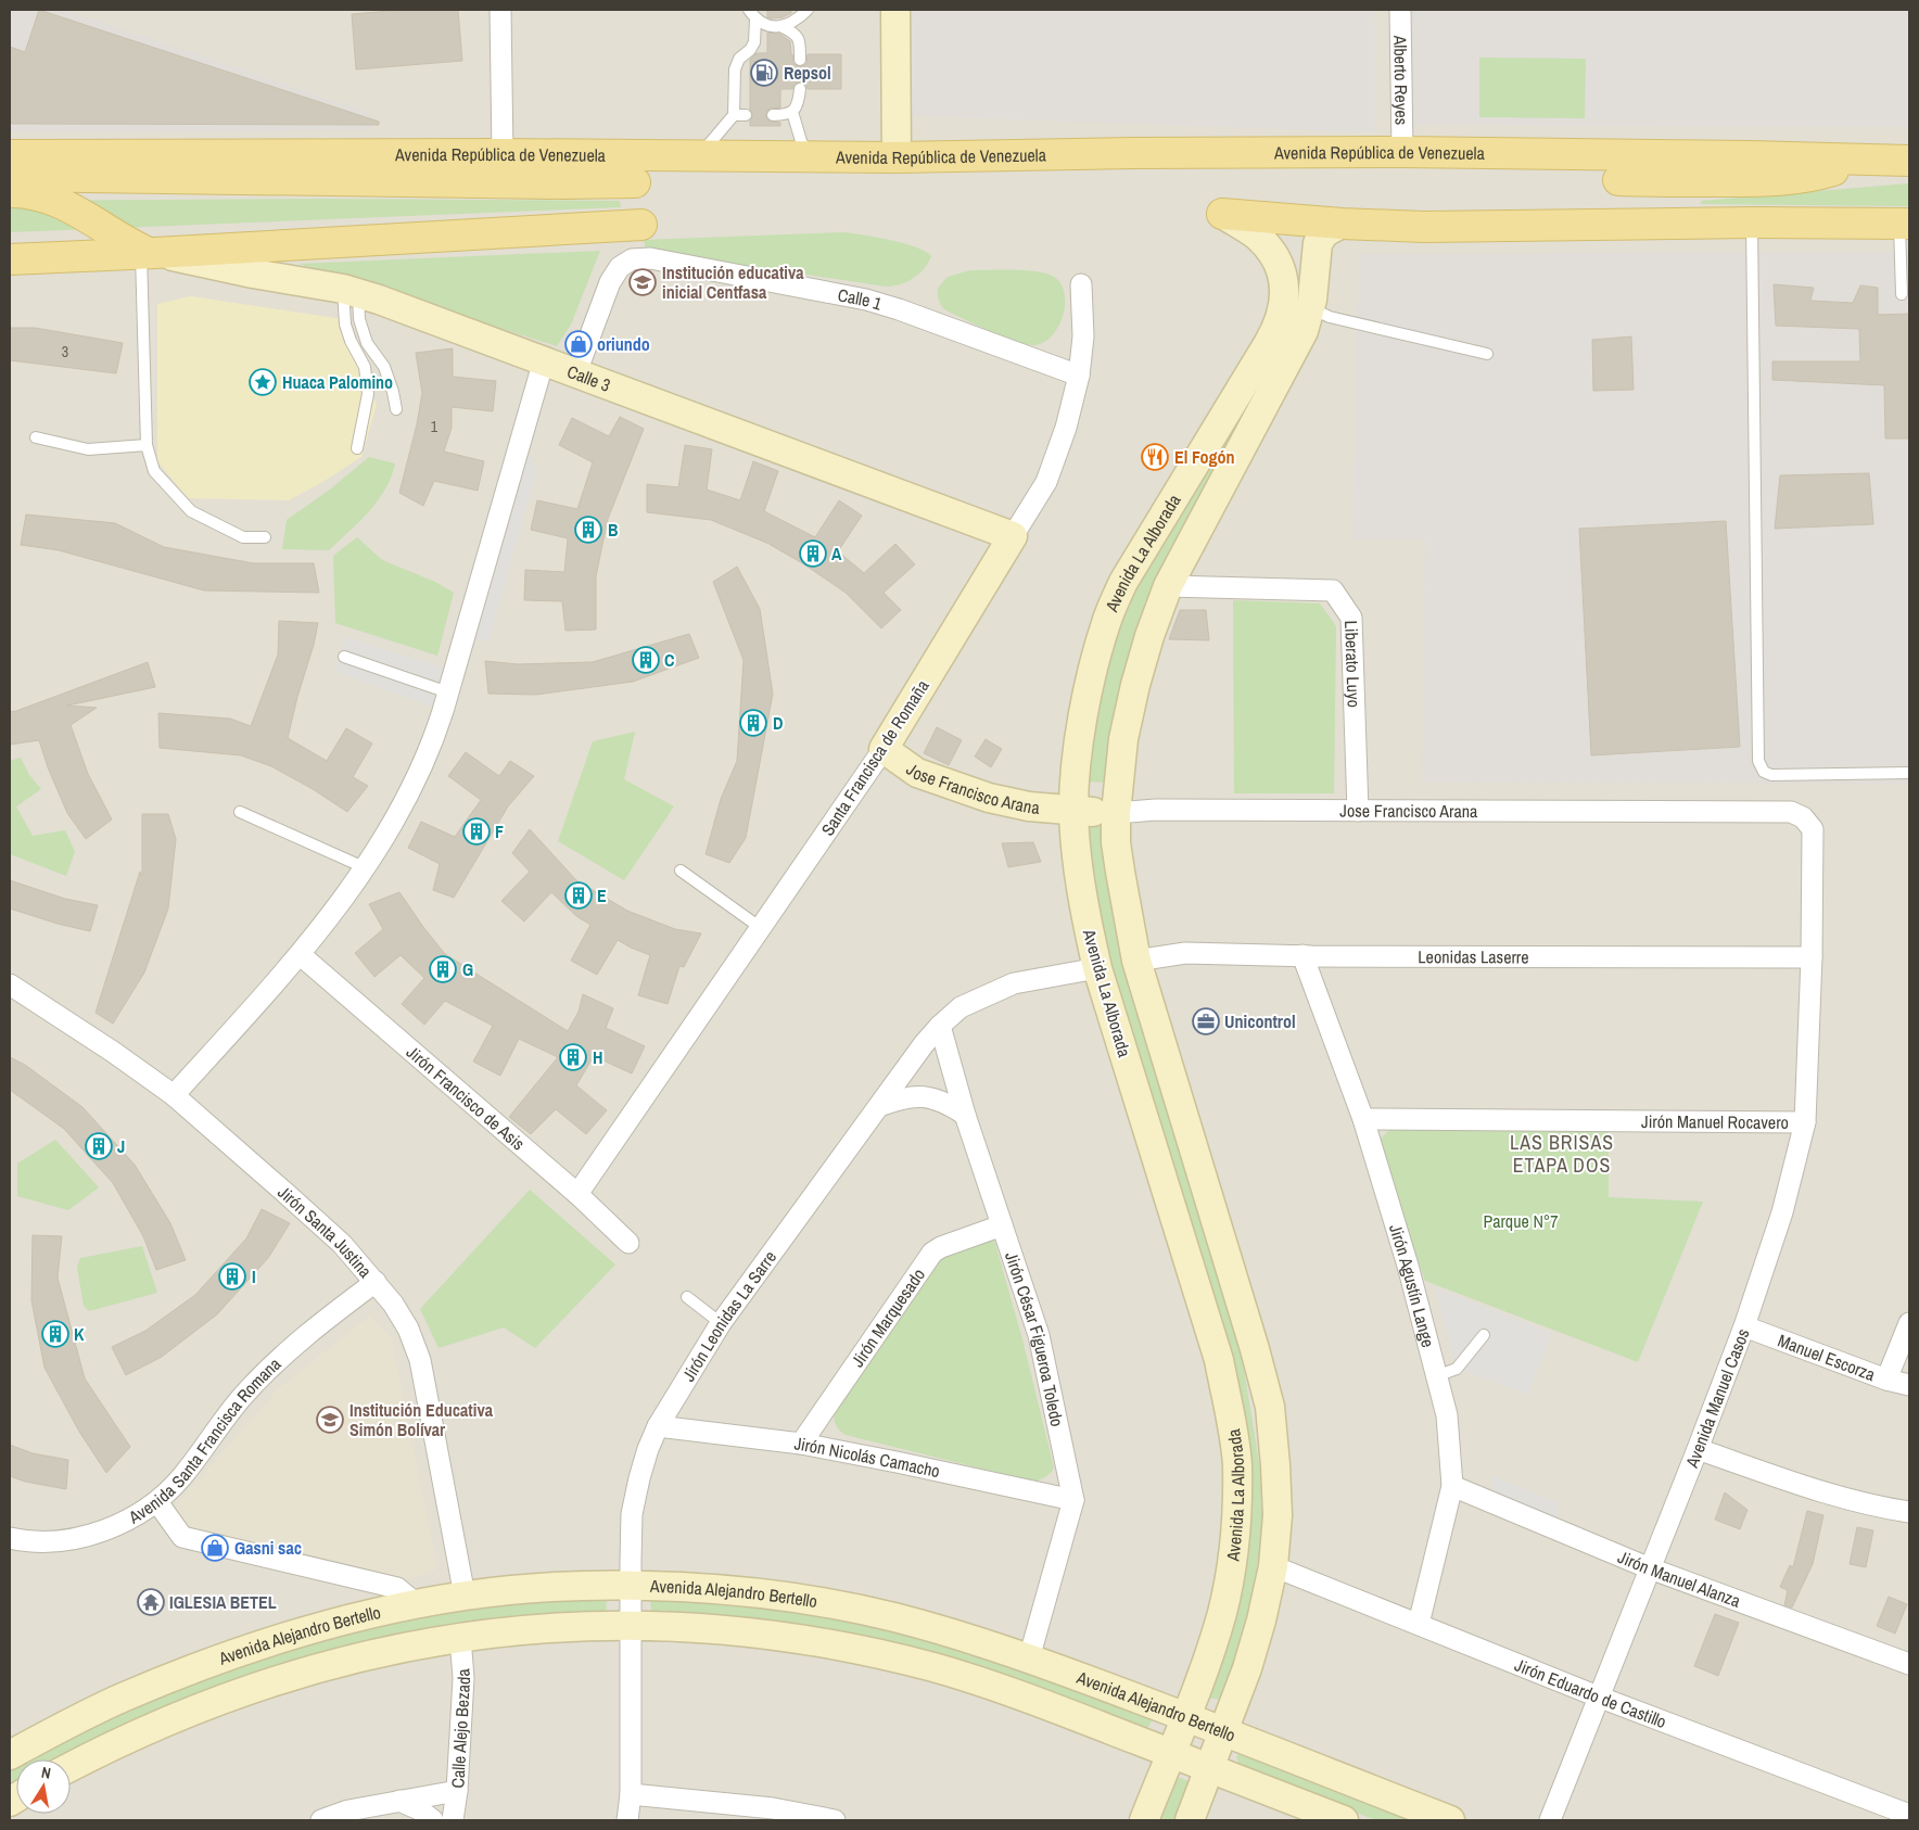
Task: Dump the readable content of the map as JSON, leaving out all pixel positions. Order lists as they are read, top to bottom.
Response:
{
  "streets": {
    "main road": [
      "Avenida República de Venezuela",
      "Calle 3",
      "Avenida La Alborada",
      "Santa Francisca de Romaña",
      "Jose Francisco Arana",
      "Avenida Alejandro Bertello"
    ],
    "street": [
      "Alberto Reyes",
      "Calle 1",
      "Liberato Luyo",
      "Leonidas Laserre",
      "Jirón Francisco de Asis",
      "Jirón Manuel Rocavero",
      "Jirón Santa Justina",
      "Jirón Agustín Lange",
      "Jirón Leonidas La Sarre",
      "Jirón Marquesado",
      "Jirón César Figueroa Toledo",
      "Manuel Escorza",
      "Avenida Manuel Casos",
      "Avenida Santa Francisca Romana",
      "Jirón Nicolás Camacho",
      "Jirón Manuel Alanza",
      "Jirón Eduardo de Castillo",
      "Calle Alejo Bezada"
    ]
  },
  "crossings": [
    ["Alberto Reyes", "Avenida República de Venezuela"],
    ["Calle 1", "Calle 3"],
    ["Calle 1", "Santa Francisca de Romaña"],
    ["Calle 3", "Santa Francisca de Romaña"],
    ["Avenida La Alborada", "Liberato Luyo"],
    ["Avenida La Alborada", "Jose Francisco Arana"],
    ["Avenida La Alborada", "Leonidas Laserre"],
    ["Avenida La Alborada", "Jirón Leonidas La Sarre"],
    ["Avenida La Alborada", "Avenida Alejandro Bertello"],
    ["Avenida La Alborada", "Jirón Eduardo de Castillo"],
    ["Liberato Luyo", "Jose Francisco Arana"],
    ["Santa Francisca de Romaña", "Jose Francisco Arana"],
    ["Santa Francisca de Romaña", "Jirón Francisco de Asis"],
    ["Jose Francisco Arana", "Leonidas Laserre"],
    ["Jose Francisco Arana", "Avenida Manuel Casos"],
    ["Leonidas Laserre", "Jirón Agustín Lange"],
    ["Leonidas Laserre", "Avenida Manuel Casos"],
    ["Jirón Manuel Rocavero", "Jirón Agustín Lange"],
    ["Jirón Manuel Rocavero", "Avenida Manuel Casos"],
    ["Jirón Santa Justina", "Avenida Santa Francisca Romana"],
    ["Jirón Santa Justina", "Avenida Alejandro Bertello"],
    ["Jirón Agustín Lange", "Jirón Manuel Alanza"],
    ["Jirón Agustín Lange", "Jirón Eduardo de Castillo"],
    ["Jirón Leonidas La Sarre", "Jirón César Figueroa Toledo"],
    ["Jirón Leonidas La Sarre", "Jirón Nicolás Camacho"],
    ["Jirón Leonidas La Sarre", "Avenida Alejandro Bertello"],
    ["Jirón Marquesado", "Jirón César Figueroa Toledo"],
    ["Jirón Marquesado", "Jirón Nicolás Camacho"],
    ["Jirón César Figueroa Toledo", "Jirón Nicolás Camacho"],
    ["Jirón César Figueroa Toledo", "Avenida Alejandro Bertello"],
    ["Manuel Escorza", "Avenida Manuel Casos"],
    ["Avenida Manuel Casos", "Jirón Manuel Alanza"],
    ["Avenida Manuel Casos", "Jirón Eduardo de Castillo"],
    ["Avenida Alejandro Bertello", "Calle Alejo Bezada"]
  ],
  "districts": ["LAS BRISAS ETAPA DOS"],
  "parks": ["Parque N°7"],
  "places": {
    "fuel station": ["Repsol"],
    "school or university": ["Institución educativa inicial Centfasa", "Institución Educativa Simón Bolívar"],
    "shop": ["oriundo", "Gasni sac"],
    "place": ["Huaca Palomino"],
    "restaurant": ["El Fogón"],
    "building": [
      "B",
      "A",
      "C",
      "D",
      "F",
      "E",
      "G",
      "H",
      "J",
      "I",
      "K"
    ],
    "office": ["Unicontrol"],
    "temple": ["IGLESIA BETEL"]
  },
  "house_numbers": ["3", "1"],
  "north": "top"
}
